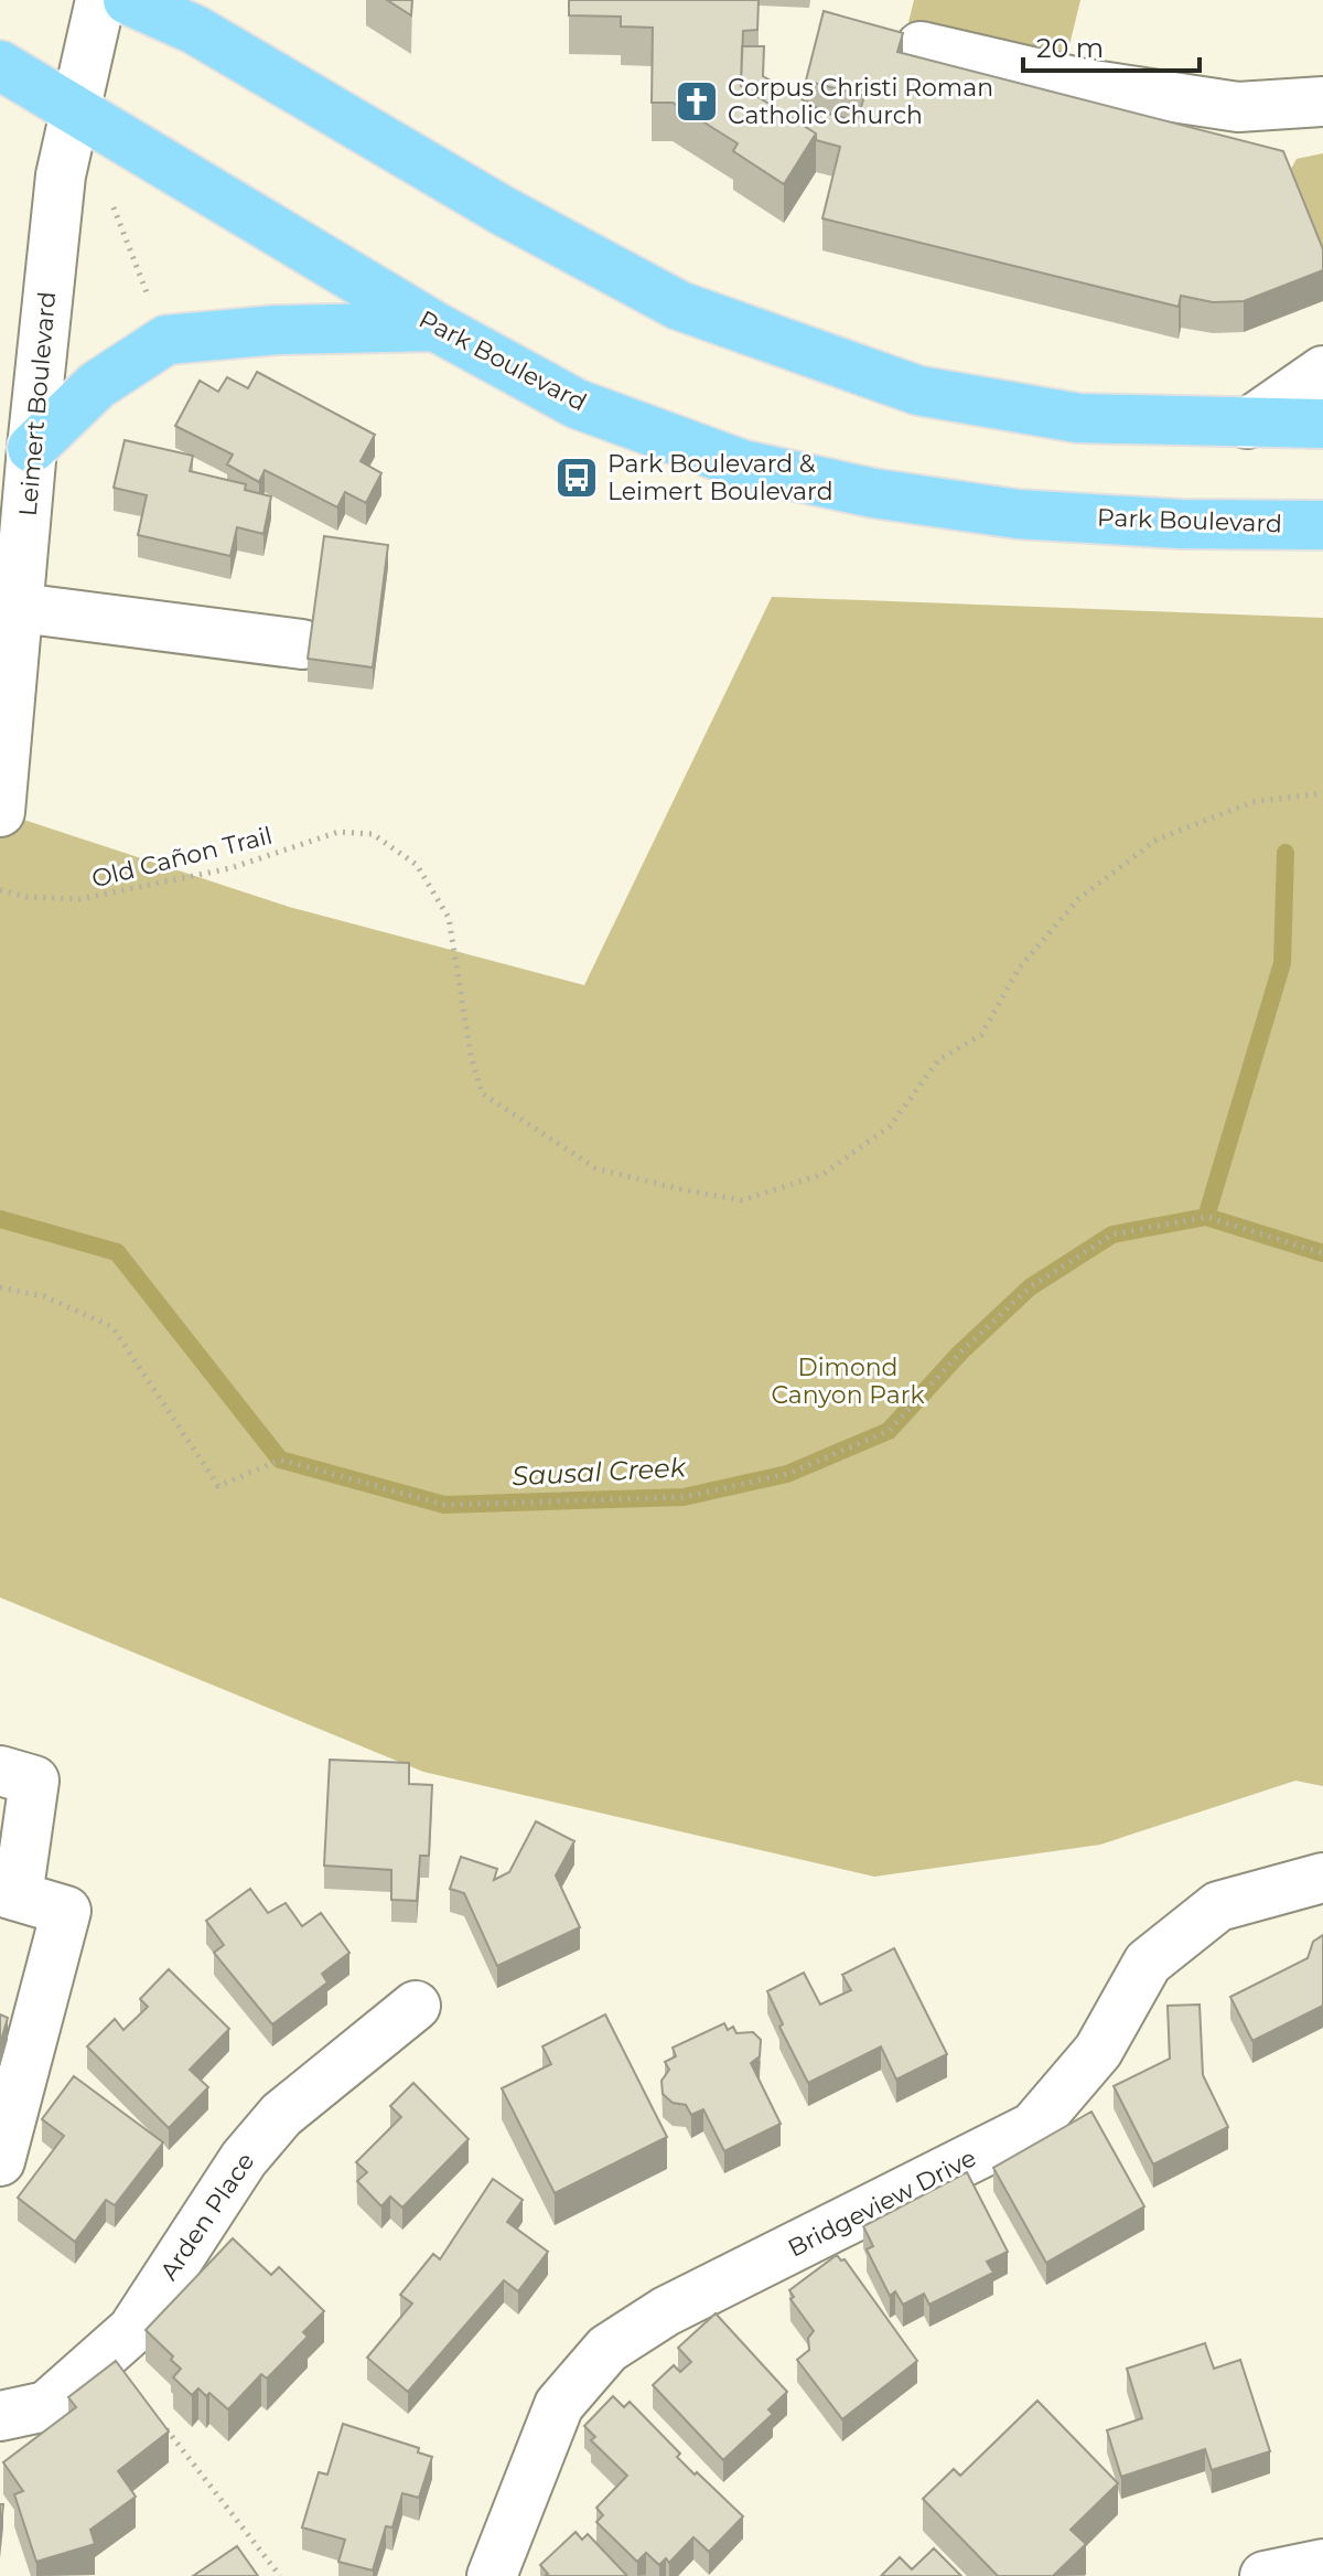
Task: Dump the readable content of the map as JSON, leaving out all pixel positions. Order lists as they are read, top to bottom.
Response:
{
  "streets": {
    "main road": ["Park Boulevard"],
    "street": ["Leimert Boulevard", "Bridgeview Drive", "Arden Place"],
    "path": ["Old Cañon Trail"]
  },
  "crossings": [
    ["Park Boulevard", "Leimert Boulevard"]
  ],
  "water": ["Sausal Creek"],
  "parks": ["Dimond Canyon Park"],
  "places": {
    "church": ["Corpus Christi Roman Catholic Church"],
    "bus stop": ["Park Boulevard & Leimert Boulevard"]
  },
  "scale_bar": "20 m"
}
